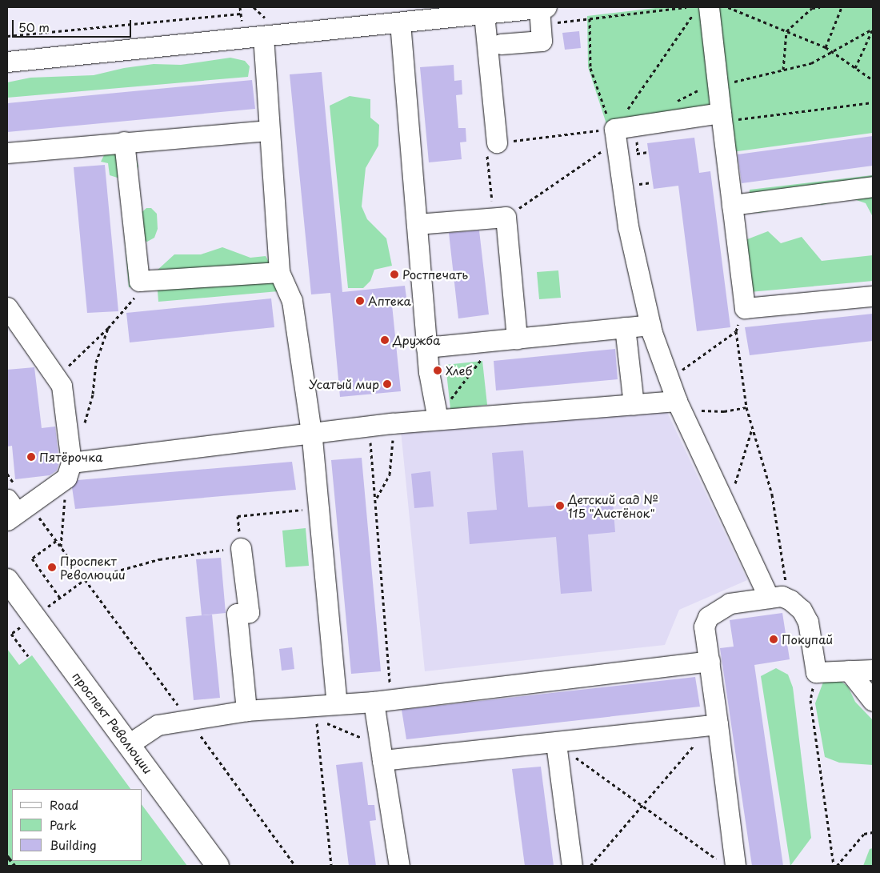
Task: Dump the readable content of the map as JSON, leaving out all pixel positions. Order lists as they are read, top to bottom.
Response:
{
  "streets": {
    "main road": ["проспект Революции"]
  },
  "places": [
    "Ростпечать",
    "Аптека",
    "Дружба",
    "Хлеб",
    "Усатый мир",
    "Пятёрочка",
    "Детский сад № 115 \"Аистёнок\"",
    "Проспект Революции",
    "Покупай"
  ],
  "legend": ["Road", "Park", "Building"],
  "scale_bar": "50 m"
}
